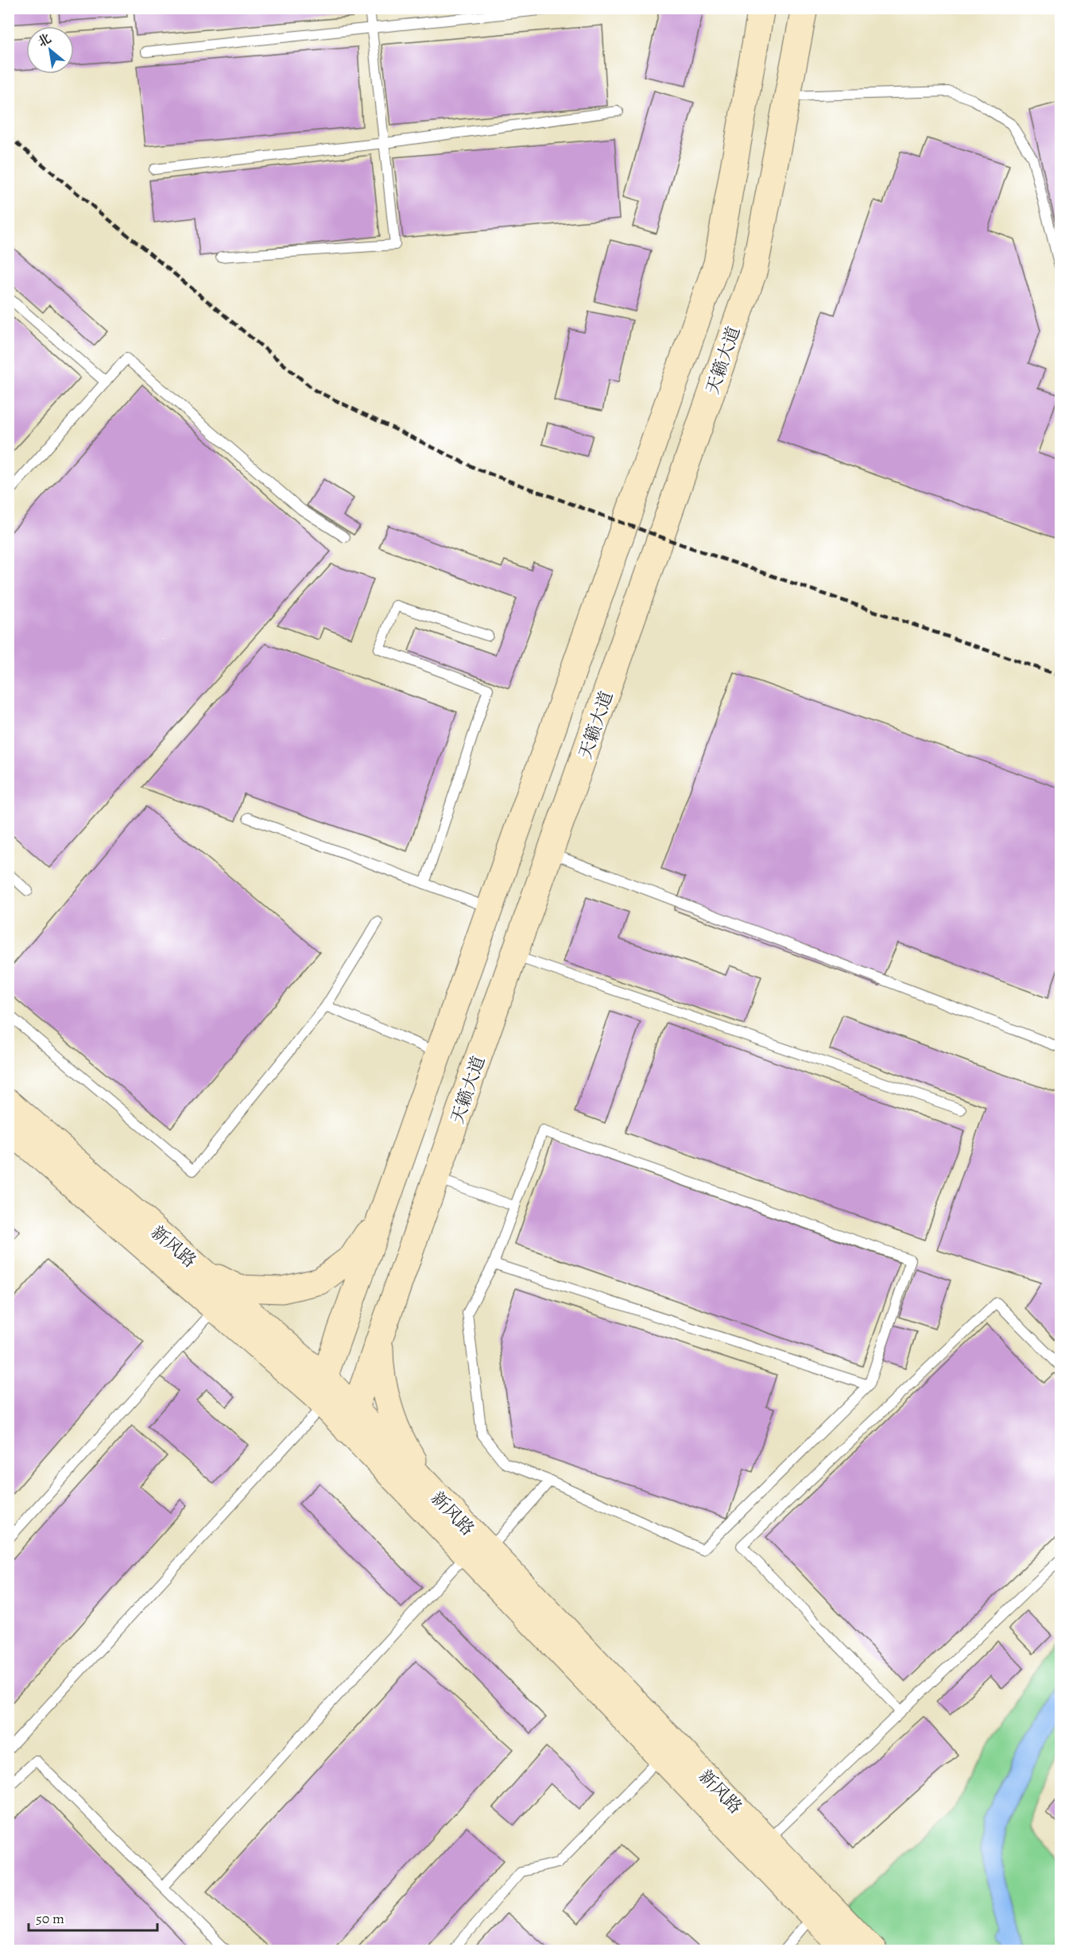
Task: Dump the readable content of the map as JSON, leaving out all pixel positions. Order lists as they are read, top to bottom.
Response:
{
  "streets": {
    "main road": ["天籁大道", "新风路"]
  },
  "crossings": [
    ["天籁大道", "新风路"]
  ],
  "scale_bar": "50 m",
  "north": "top left"
}
